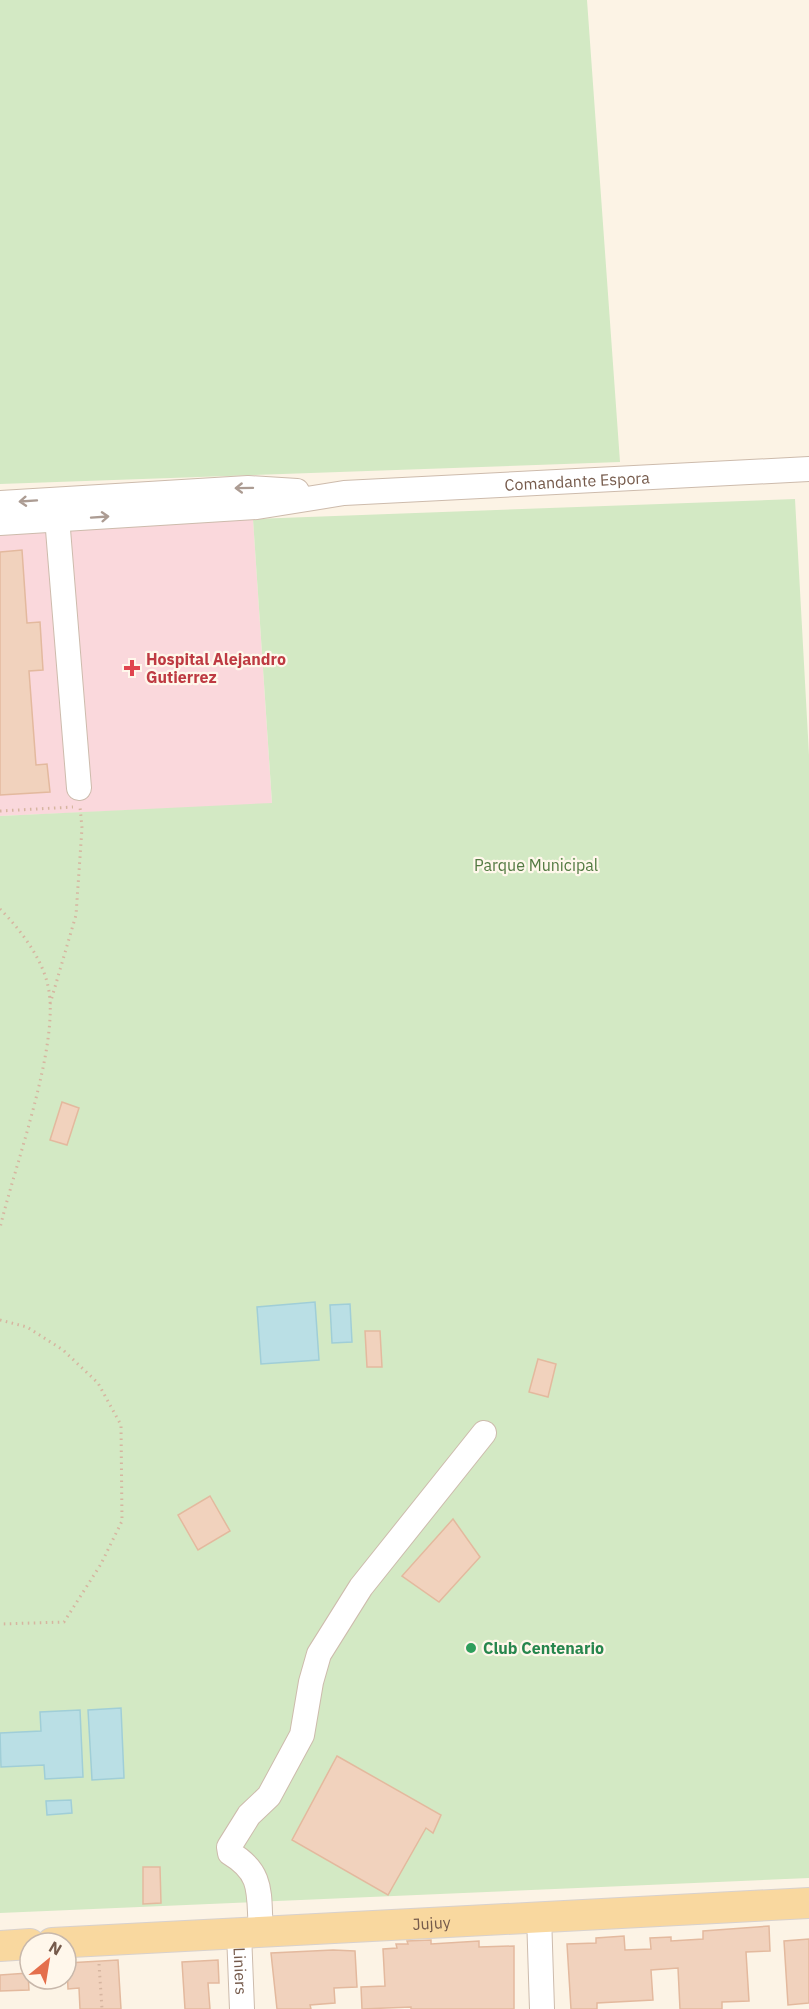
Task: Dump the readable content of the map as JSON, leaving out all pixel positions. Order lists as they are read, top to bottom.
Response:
{
  "streets": {
    "main road": ["Jujuy"],
    "street": ["Comandante Espora", "Liniers"]
  },
  "crossings": [
    ["Jujuy", "Liniers"]
  ],
  "parks": ["Parque Municipal"],
  "places": {
    "health": ["Hospital Alejandro Gutierrez"],
    "other": ["Club Centenario"]
  },
  "north": "top right"
}
